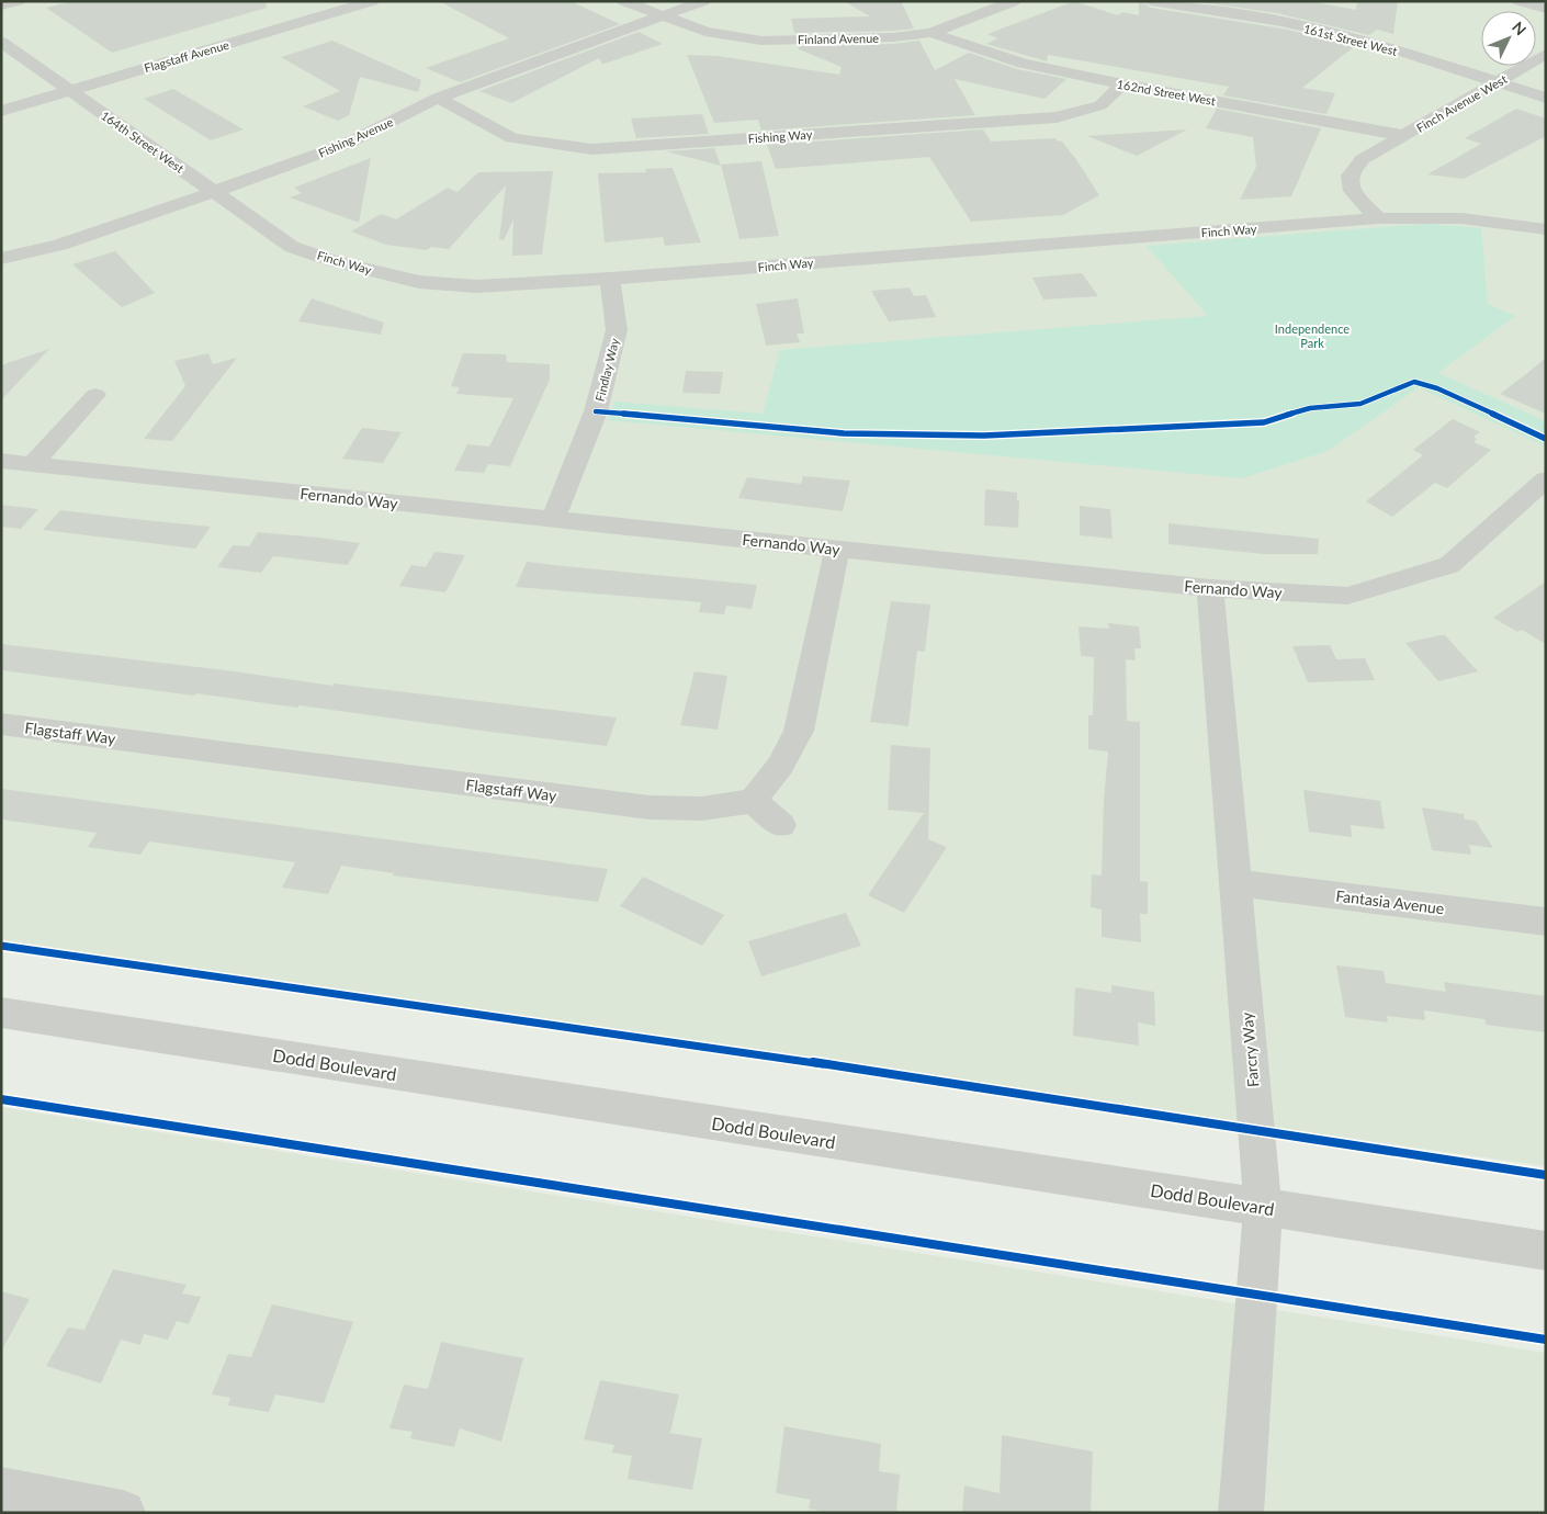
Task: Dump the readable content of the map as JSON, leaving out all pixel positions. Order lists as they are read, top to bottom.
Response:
{
  "streets": {
    "street": [
      "Finland Avenue",
      "161st Street West",
      "Flagstaff Avenue",
      "162nd Street West",
      "Finch Avenue West",
      "Fishing Way",
      "Fishing Avenue",
      "164th Street West",
      "Finch Way",
      "Findlay Way",
      "Fernando Way",
      "Flagstaff Way",
      "Fantasia Avenue",
      "Farcry Way",
      "Dodd Boulevard"
    ]
  },
  "crossings": [
    ["Finland Avenue", "162nd Street West"],
    ["Finland Avenue", "Fishing Avenue"],
    ["161st Street West", "Finch Avenue West"],
    ["Flagstaff Avenue", "164th Street West"],
    ["162nd Street West", "Finch Avenue West"],
    ["162nd Street West", "Fishing Way"],
    ["Finch Avenue West", "Finch Way"],
    ["Fishing Way", "Fishing Avenue"],
    ["Fishing Avenue", "164th Street West"],
    ["Fishing Avenue", "Finch Way"],
    ["164th Street West", "Finch Way"],
    ["Finch Way", "Findlay Way"],
    ["Findlay Way", "Fernando Way"],
    ["Fernando Way", "Farcry Way"],
    ["Fantasia Avenue", "Farcry Way"],
    ["Farcry Way", "Dodd Boulevard"]
  ],
  "parks": ["Independence Park"],
  "north": "top right"
}
